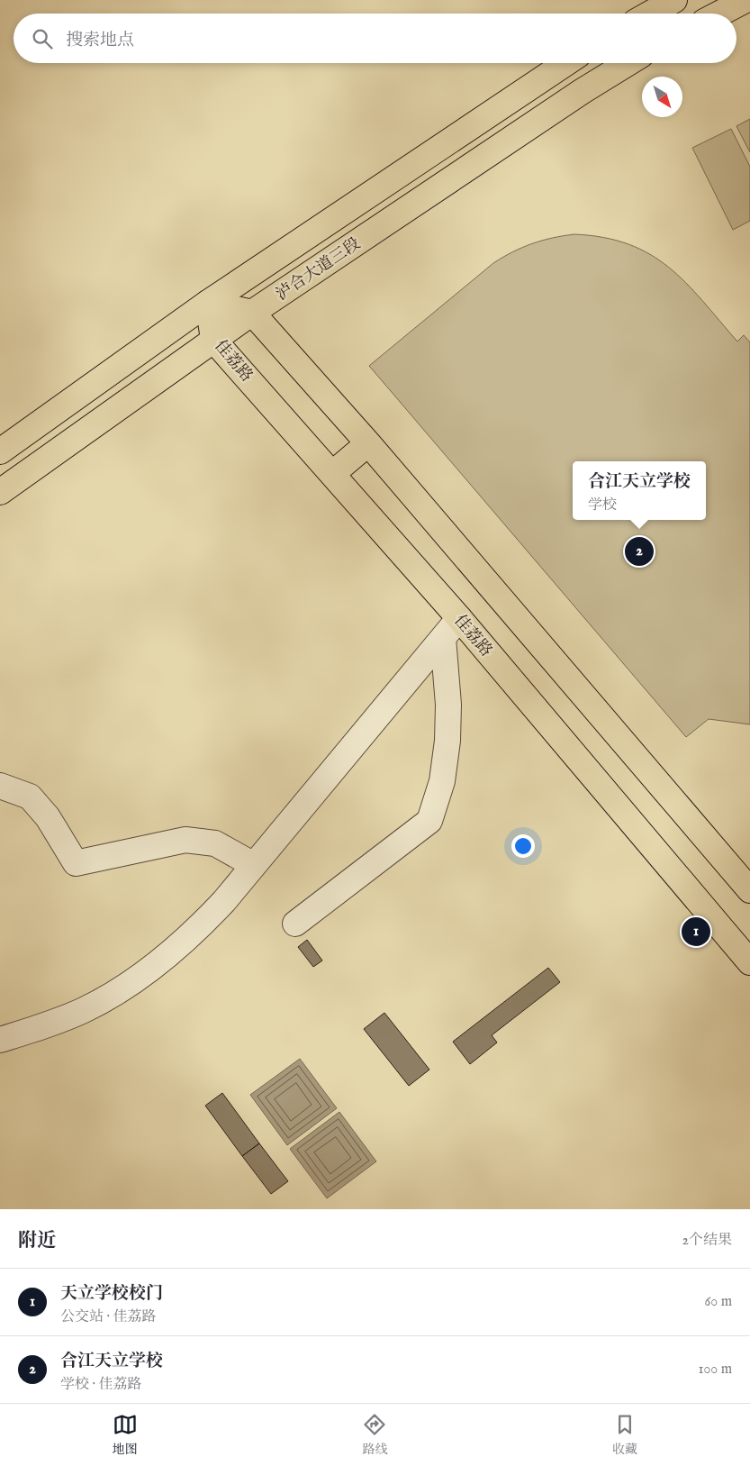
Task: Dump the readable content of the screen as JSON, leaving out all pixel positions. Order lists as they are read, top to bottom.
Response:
{
  "streets": {
    "main road": ["泸合大道三段", "佳荔路"]
  },
  "crossings": [
    ["泸合大道三段", "佳荔路"]
  ],
  "north": "bottom right",
  "page": {
    "search": "搜索地点",
    "popup": ["合江天立学校", "学校"],
    "pins": ["2", "1"],
    "heading": ["附近", "2个结果"],
    "list": [
      {
        "mark": "1",
        "name": "天立学校校门",
        "note": "公交站 · 佳荔路",
        "value": "60 m"
      },
      {
        "mark": "2",
        "name": "合江天立学校",
        "note": "学校 · 佳荔路",
        "value": "100 m"
      }
    ],
    "nav": ["地图", "路线", "收藏"]
  }
}
